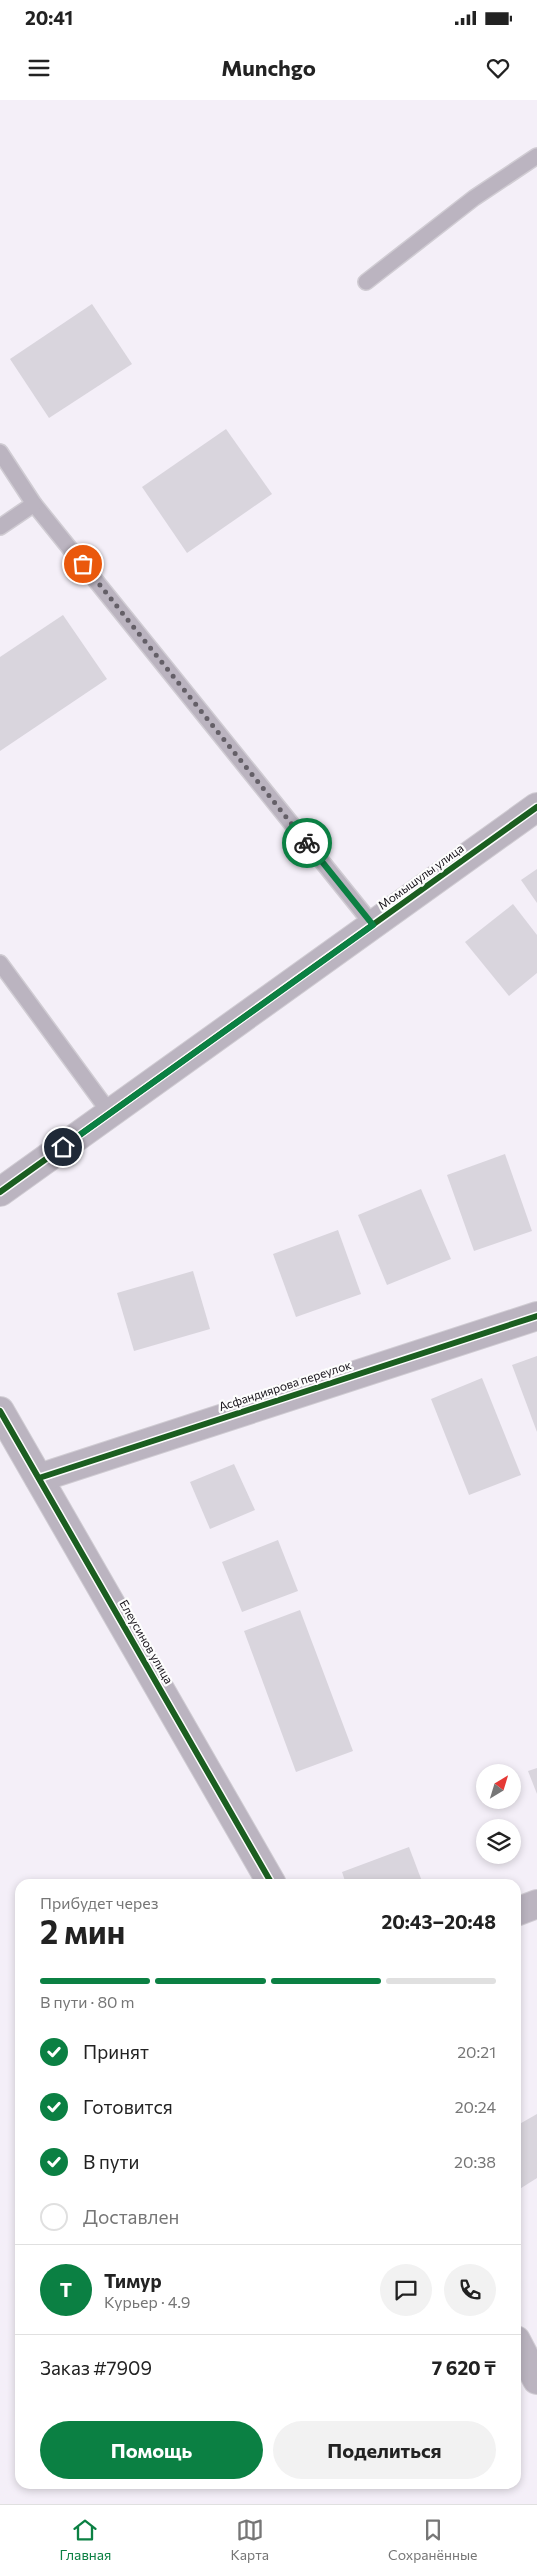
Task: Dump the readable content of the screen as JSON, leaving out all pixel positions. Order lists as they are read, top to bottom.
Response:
{
  "streets": {
    "street": ["Момышулы улица", "Асфандиярова переулок", "Елеусинов улица"]
  },
  "crossings": [
    ["Асфандиярова переулок", "Елеусинов улица"]
  ],
  "north": "top right",
  "page": {
    "status": "20:41",
    "header": "Munchgo",
    "heading": ["2 мин", "Прибудет через", "20:43–20:48"],
    "panel": [
      "Тимур",
      "Курьер · 4.9",
      "Заказ #7909",
      "7 620 ₸"
    ],
    "bar": "В пути · 80 m",
    "list": [
      ["Принят", "20:21"],
      ["Готовится", "20:24"],
      ["В пути", "20:38"],
      "Доставлен"
    ],
    "round": "Т",
    "buttons": ["Помощь", "Поделиться"],
    "tabs": ["Главная", "Карта", "Сохранённые"]
  }
}
